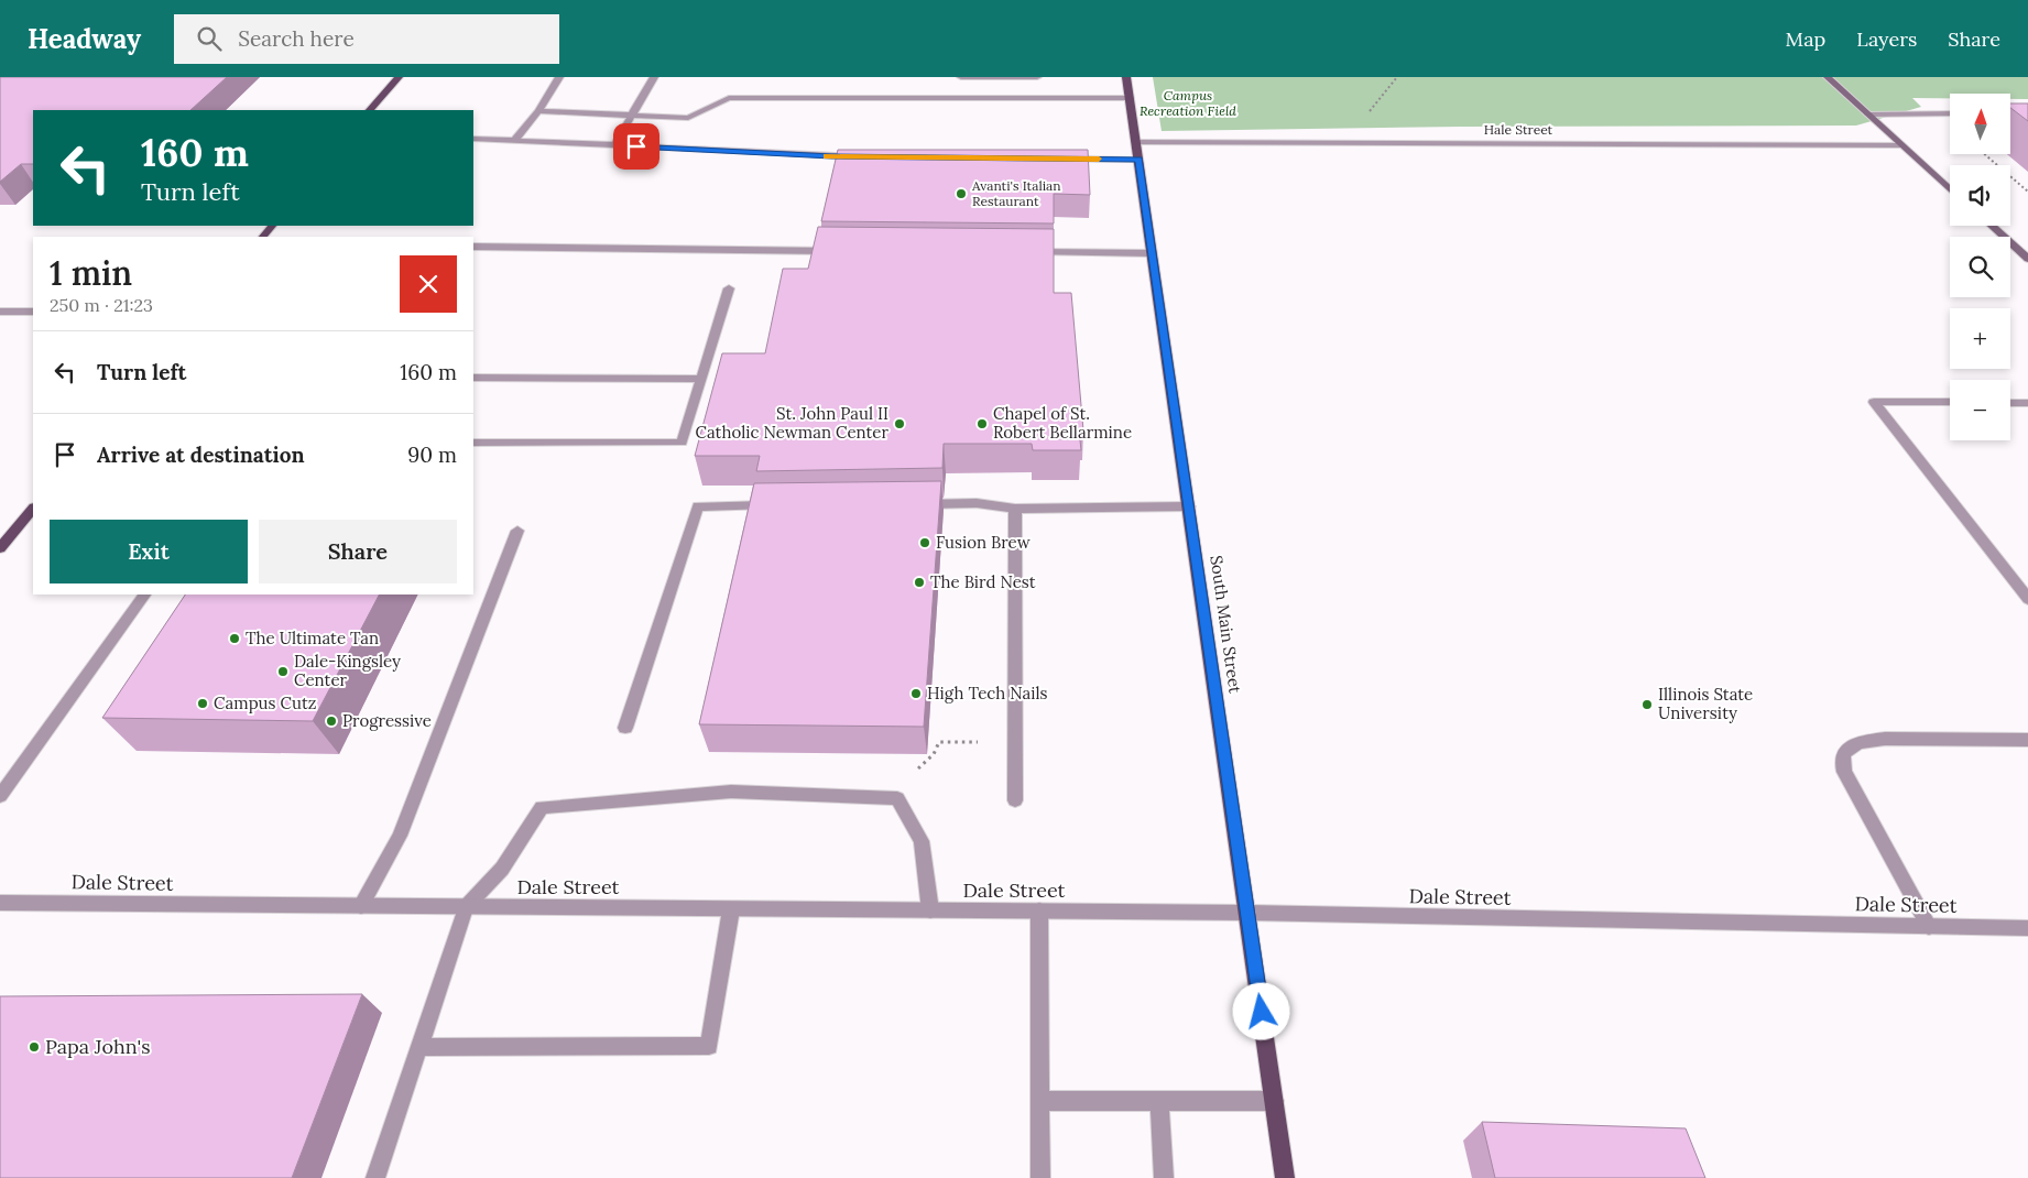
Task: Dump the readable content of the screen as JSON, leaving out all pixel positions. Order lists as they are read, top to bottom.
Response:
{
  "streets": {
    "main road": ["South Main Street"],
    "street": ["Hale Street", "Dale Street"]
  },
  "crossings": [
    ["Hale Street", "South Main Street"],
    ["South Main Street", "Dale Street"]
  ],
  "parks": ["Campus Recreation Field"],
  "places": [
    "Avanti's Italian Restaurant",
    "St. John Paul II Catholic Newman Center",
    "Chapel of St. Robert Bellarmine",
    "Fusion Brew",
    "The Bird Nest",
    "The Ultimate Tan",
    "Dale-Kingsley Center",
    "High Tech Nails",
    "Campus Cutz",
    "Illinois State University",
    "Progressive",
    "Papa John's"
  ],
  "north": "top",
  "page": {
    "header": "Headway",
    "search": "Search here",
    "nav": ["Map", "Layers", "Share"],
    "map_buttons": ["+", "−"],
    "turn": ["160 m", "Turn left"],
    "heading": ["1 min", "250 m · 21:23"],
    "list": [
      {
        "name": "Turn left",
        "value": "160 m"
      },
      {
        "name": "Arrive at destination",
        "value": "90 m"
      }
    ],
    "buttons": ["Exit", "Share"]
  }
}
